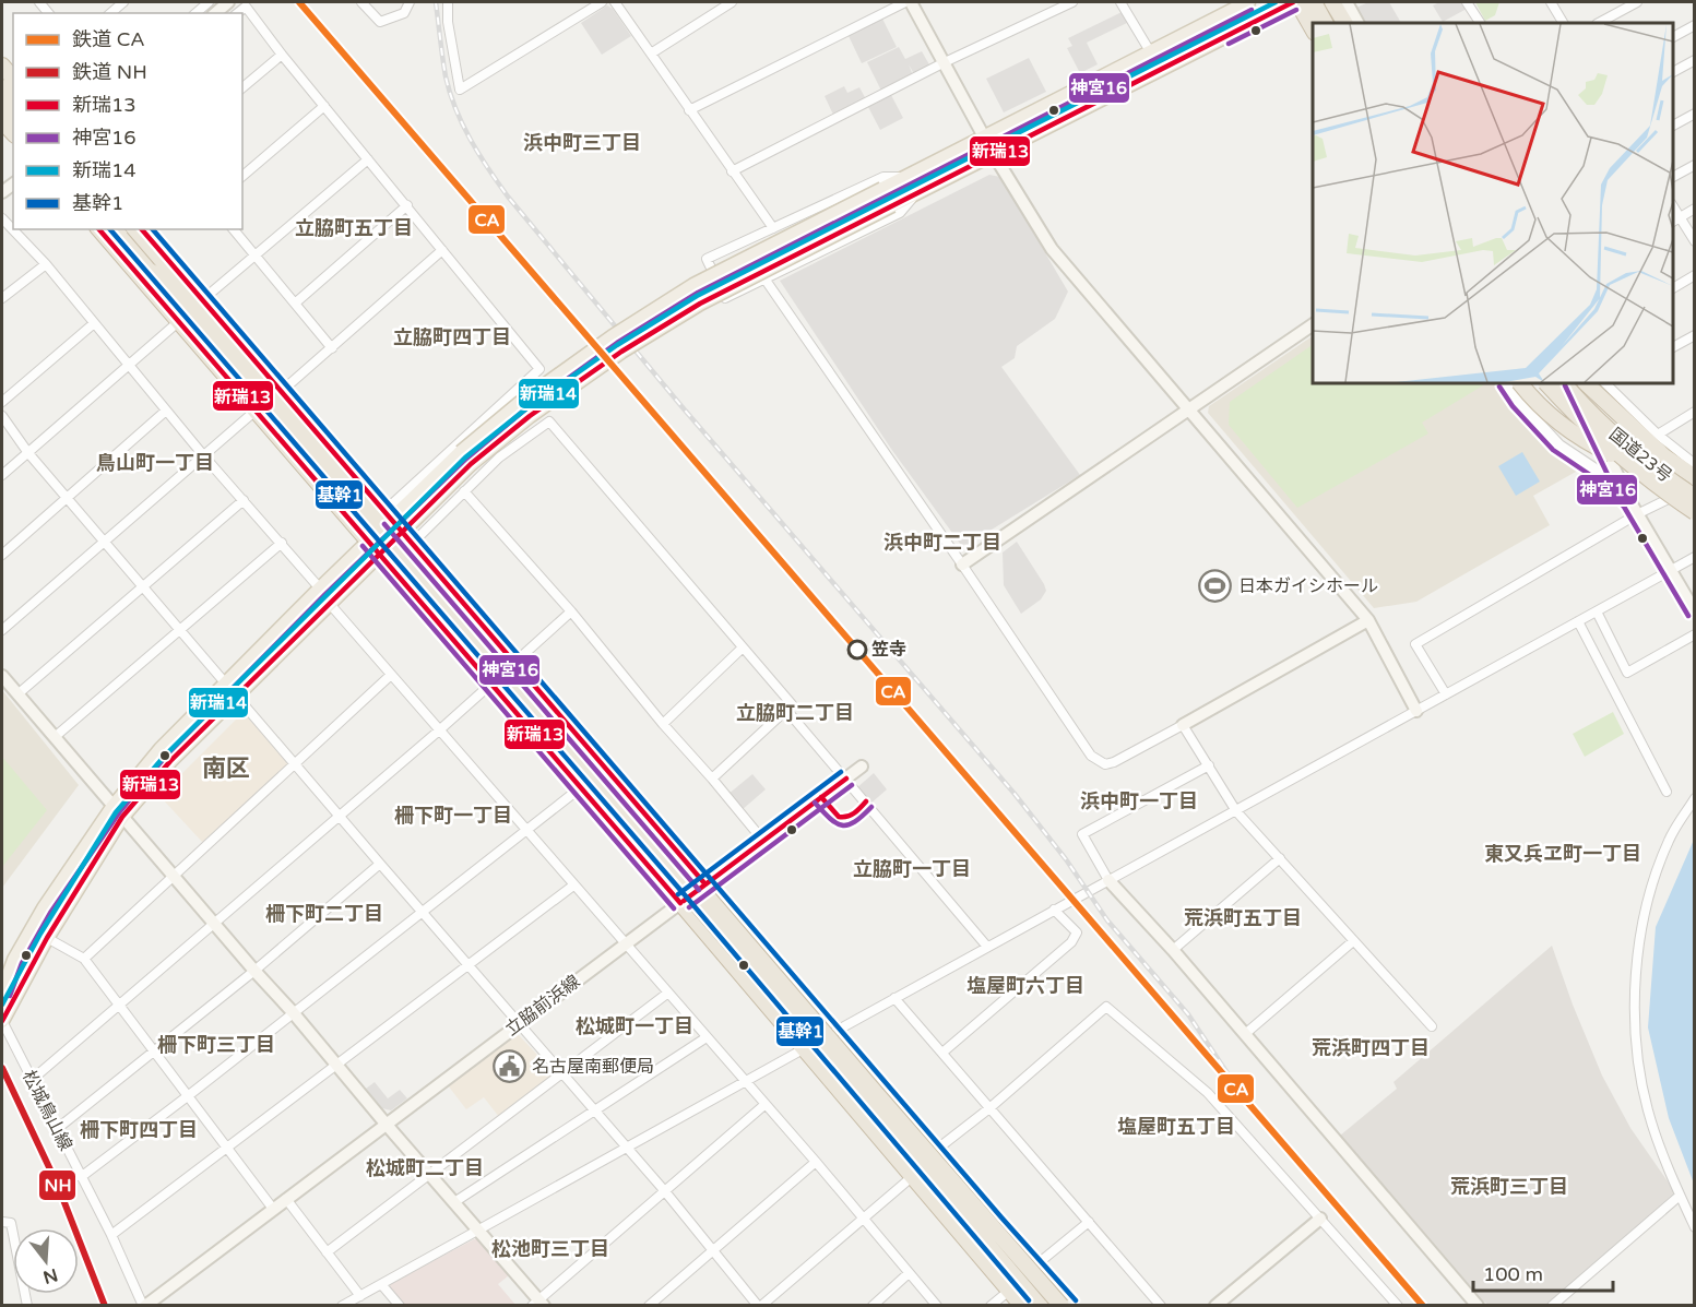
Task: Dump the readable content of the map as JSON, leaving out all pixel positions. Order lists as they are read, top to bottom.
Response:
{
  "streets": {
    "highway": ["国道23号"],
    "street": ["立脇前浜線", "松城鳥山線"]
  },
  "crossings": [
    ["立脇前浜線", "松城鳥山線"]
  ],
  "districts": [
    "浜中町三丁目",
    "立脇町五丁目",
    "立脇町四丁目",
    "鳥山町一丁目",
    "浜中町二丁目",
    "立脇町二丁目",
    "南区",
    "浜中町一丁目",
    "柵下町一丁目",
    "東又兵ヱ町一丁目",
    "立脇町一丁目",
    "柵下町二丁目",
    "荒浜町五丁目",
    "塩屋町六丁目",
    "松城町一丁目",
    "柵下町三丁目",
    "荒浜町四丁目",
    "塩屋町五丁目",
    "柵下町四丁目",
    "松城町二丁目",
    "荒浜町三丁目",
    "松池町三丁目"
  ],
  "places": {
    "sports": ["日本ガイシホール"],
    "other": ["笠寺"],
    "public building": ["名古屋南郵便局"]
  },
  "lines": [
    "rail line CA",
    "transit line 新瑞13",
    "transit line 新瑞14",
    "transit line 神宮16",
    "transit line 基幹1",
    "rail line NH"
  ],
  "legend": [
    "鉄道 CA",
    "鉄道 NH",
    "新瑞13",
    "神宮16",
    "新瑞14",
    "基幹1"
  ],
  "scale_bar": "100 m",
  "north": "bottom"
}
